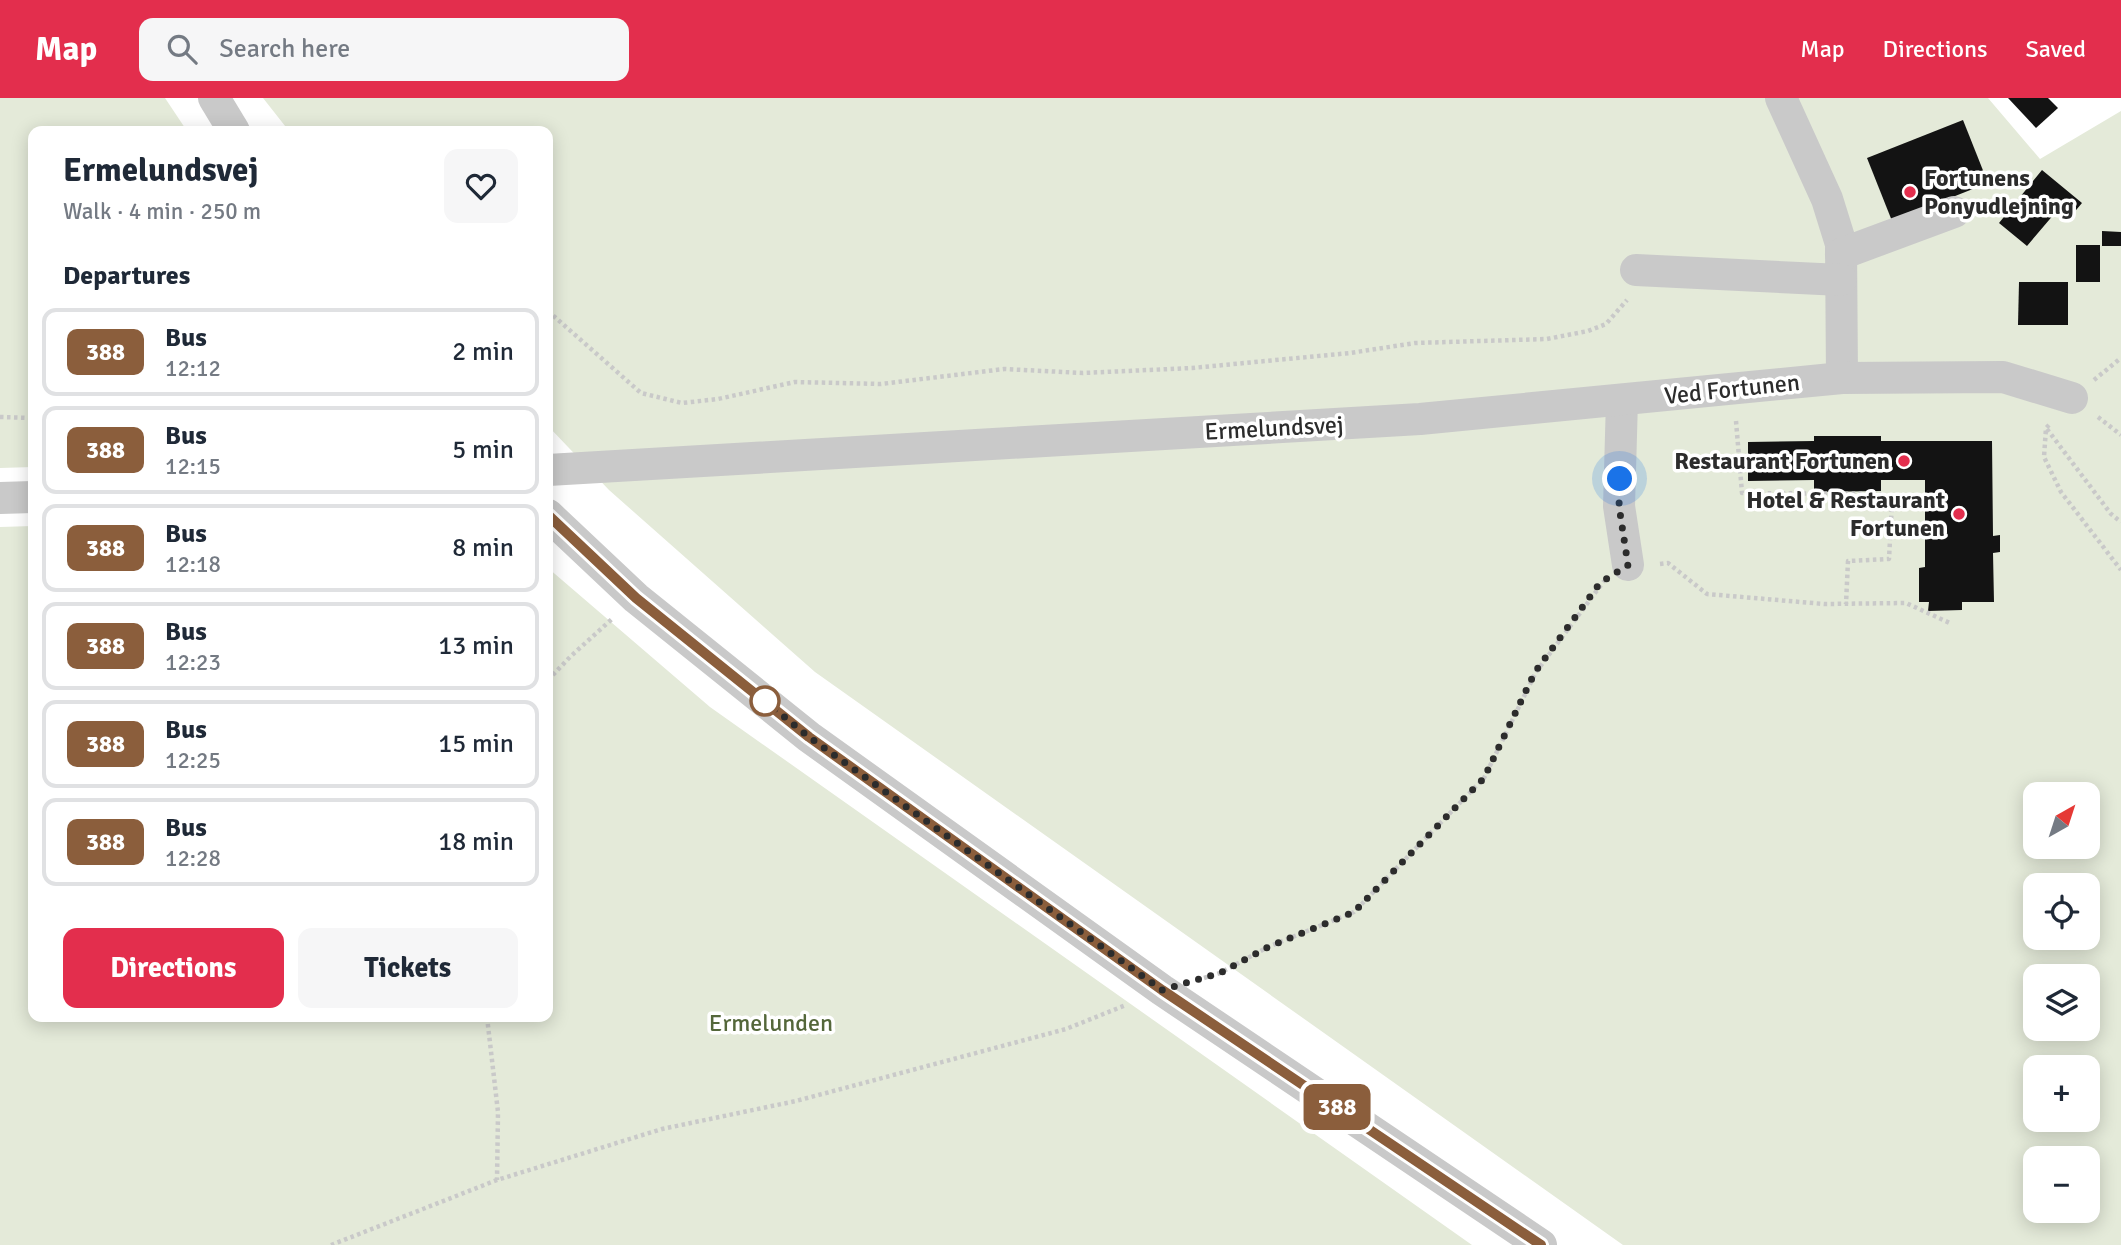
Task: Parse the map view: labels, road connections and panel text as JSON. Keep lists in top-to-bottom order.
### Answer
{
  "streets": {
    "street": ["Ved Fortunen", "Ermelundsvej"]
  },
  "crossings": [
    ["Ved Fortunen", "Ermelundsvej"]
  ],
  "parks": ["Ermelunden"],
  "places": ["Fortunens Ponyudlejning", "Restaurant Fortunen", "Hotel & Restaurant Fortunen"],
  "lines": ["bus line 388"],
  "north": "top right",
  "page": {
    "header": "Map",
    "search": "Search here",
    "nav": ["Map", "Directions", "Saved"],
    "on_map": "388",
    "heading": [
      ["Ermelundsvej", "Walk · 4 min · 250 m"],
      "Departures"
    ],
    "list": [
      {
        "mark": "388",
        "name": "Bus",
        "note": "12:12",
        "value": "2 min"
      },
      {
        "mark": "388",
        "name": "Bus",
        "note": "12:15",
        "value": "5 min"
      },
      {
        "mark": "388",
        "name": "Bus",
        "note": "12:18",
        "value": "8 min"
      },
      {
        "mark": "388",
        "name": "Bus",
        "note": "12:23",
        "value": "13 min"
      },
      {
        "mark": "388",
        "name": "Bus",
        "note": "12:25",
        "value": "15 min"
      },
      {
        "mark": "388",
        "name": "Bus",
        "note": "12:28",
        "value": "18 min"
      }
    ],
    "map_buttons": ["+", "−"],
    "buttons": ["Directions", "Tickets"]
  }
}
